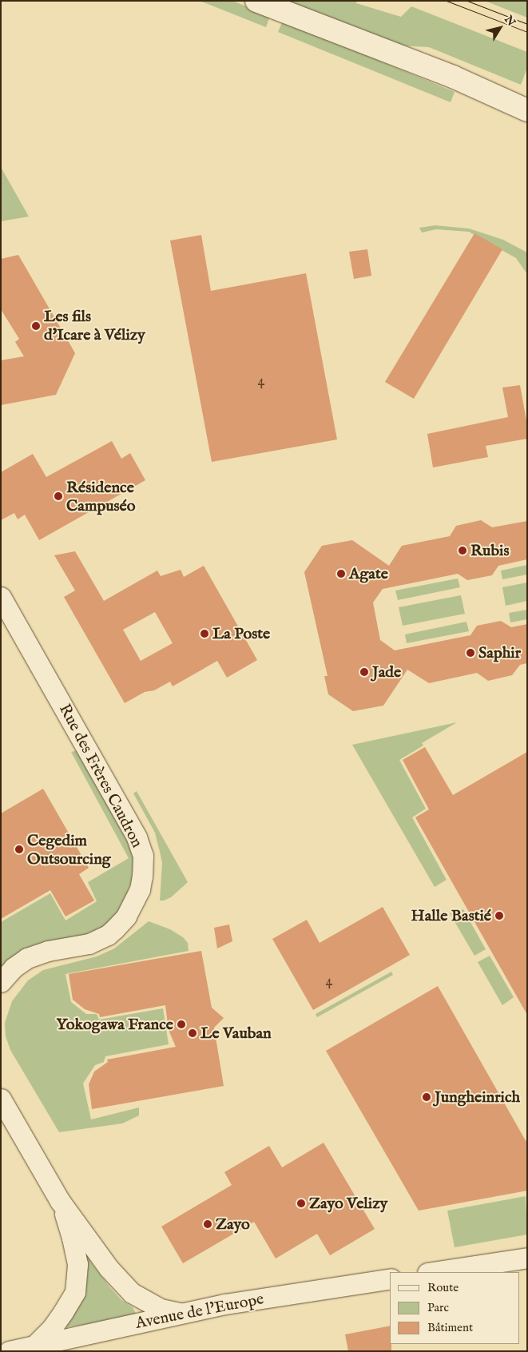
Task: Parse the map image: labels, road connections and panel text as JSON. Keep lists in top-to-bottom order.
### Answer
{
  "streets": {
    "street": ["Rue des Frères Caudron", "Avenue de l'Europe"]
  },
  "places": [
    "Les fils d'Icare à Vélizy",
    "Résidence Campuséo",
    "Rubis",
    "Agate",
    "La Poste",
    "Saphir",
    "Jade",
    "Cegedim Outsourcing",
    "Halle Bastié",
    "Yokogawa France",
    "Le Vauban",
    "Jungheinrich",
    "Zayo Velizy",
    "Zayo"
  ],
  "house_numbers": ["4", "4"],
  "legend": ["Route", "Parc", "Bâtiment"],
  "north": "top right"
}
